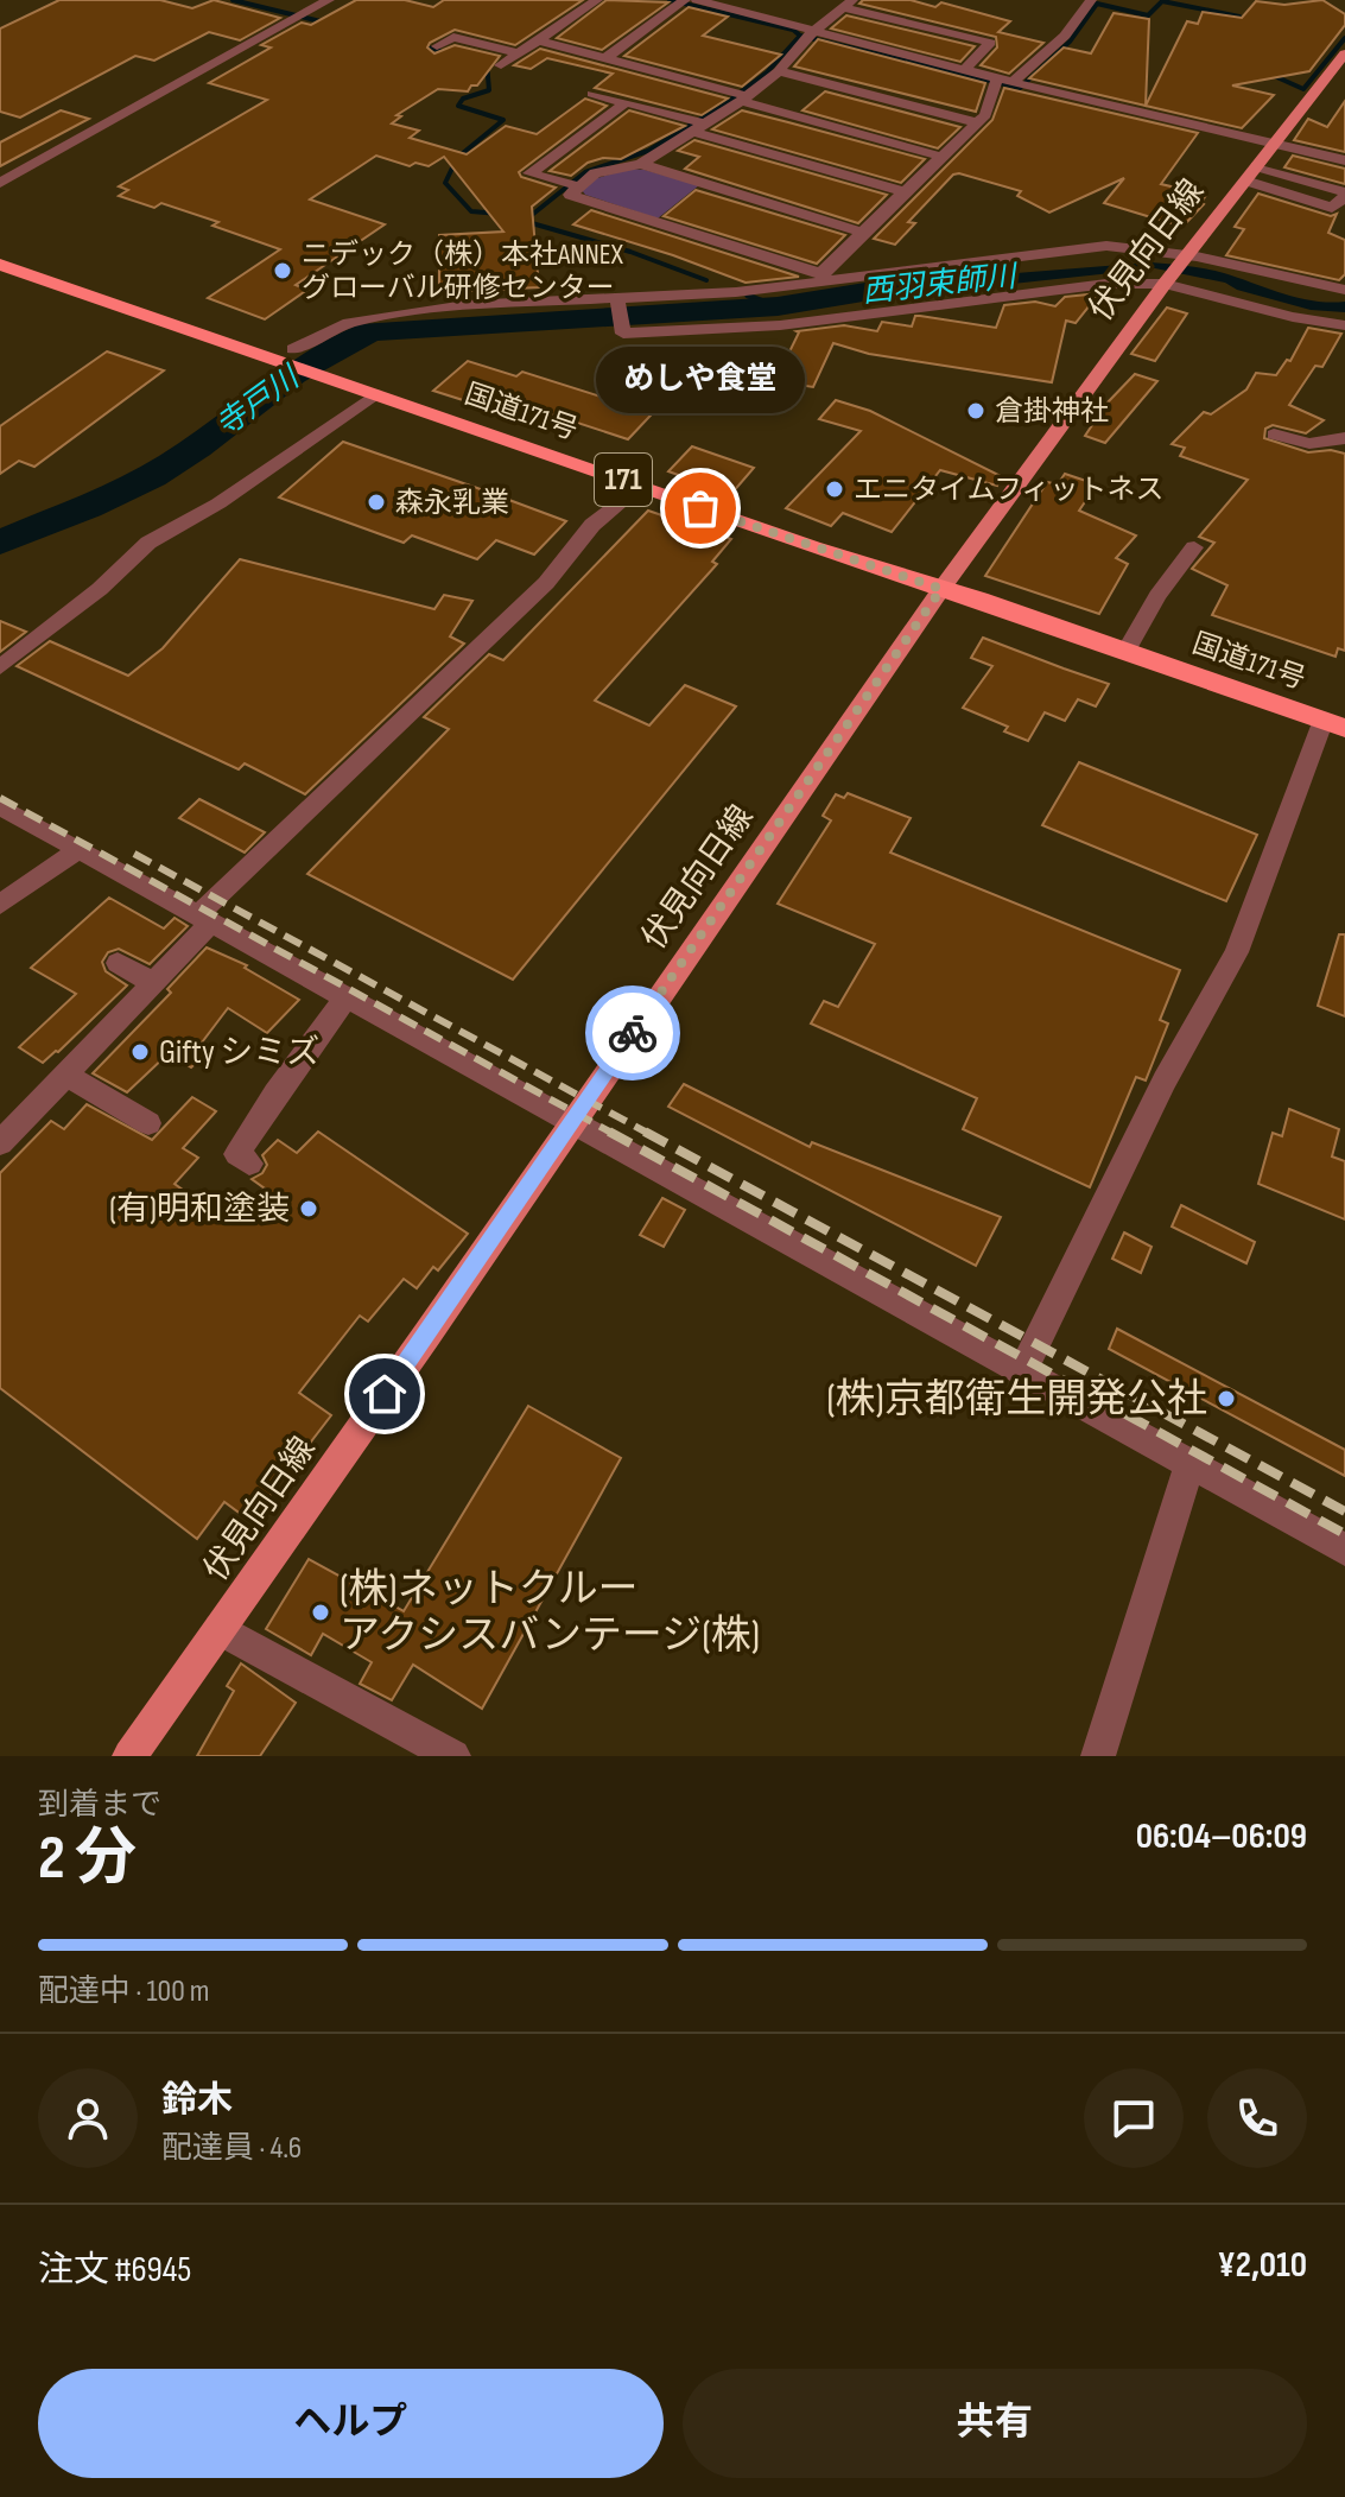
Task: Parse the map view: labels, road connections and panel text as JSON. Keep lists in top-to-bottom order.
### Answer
{
  "streets": {
    "highway": ["国道171号", "171"],
    "main road": ["伏見向日線"]
  },
  "crossings": [
    ["伏見向日線", "国道171号"]
  ],
  "water": ["西羽束師川", "寺戸川"],
  "places": [
    "ニデック（株）本社ANNEX グローバル研修センター",
    "倉掛神社",
    "エニタイムフィットネス",
    "森永乳業",
    "めしや食堂",
    "Gifty シミズ",
    "(有)明和塗装",
    "(株)京都衛生開発公社",
    "(株)ネットクルー アクシスバンテージ(株)"
  ],
  "page": {
    "bubble": "めしや食堂",
    "heading": ["2 分", "到着まで", "06:04–06:09"],
    "panel": [
      "鈴木",
      "配達員 · 4.6",
      "注文 #6945",
      "¥2,010"
    ],
    "bar": "配達中 · 100 m",
    "buttons": ["ヘルプ", "共有"]
  }
}
